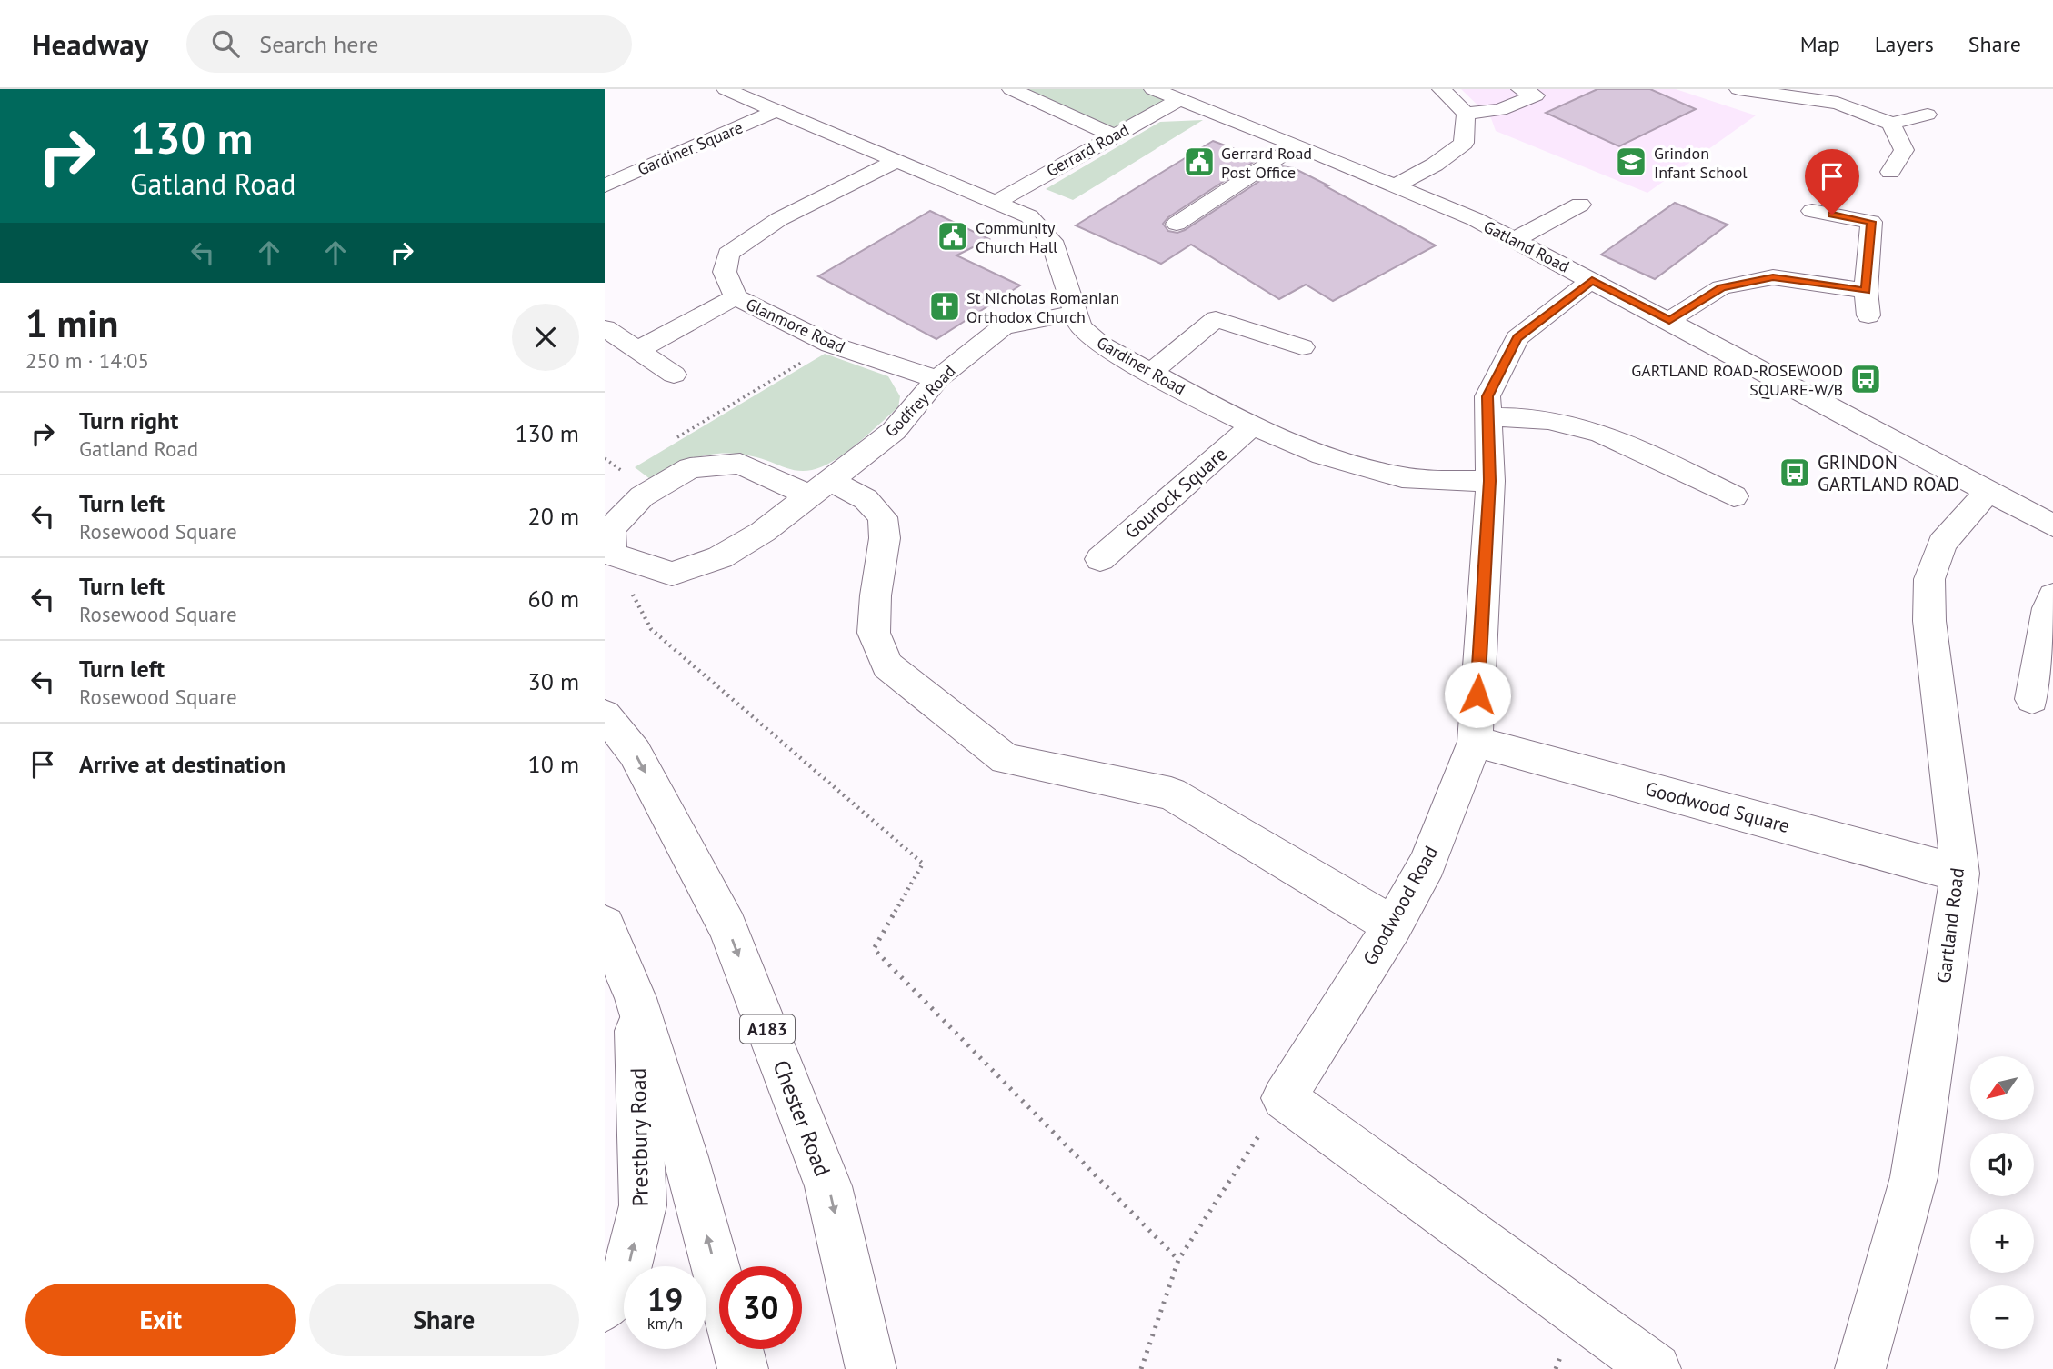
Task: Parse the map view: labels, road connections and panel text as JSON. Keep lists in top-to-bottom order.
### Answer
{
  "streets": {
    "street": [
      "Gardiner Square",
      "Gerrard Road",
      "Gatland Road",
      "Glanmore Road",
      "Gardiner Road",
      "Godfrey Road",
      "Gourock Square",
      "Goodwood Square",
      "Goodwood Road",
      "Gartland Road",
      "A183",
      "Chester Road",
      "Prestbury Road"
    ]
  },
  "crossings": [
    ["Gardiner Square", "Gardiner Road"],
    ["Gerrard Road", "Gatland Road"],
    ["Gerrard Road", "Gardiner Road"],
    ["Gatland Road", "Goodwood Road"],
    ["Gatland Road", "Gartland Road"],
    ["Glanmore Road", "Gardiner Road"],
    ["Glanmore Road", "Godfrey Road"],
    ["Gardiner Road", "Godfrey Road"],
    ["Gardiner Road", "Gourock Square"],
    ["Gardiner Road", "Goodwood Road"],
    ["Goodwood Square", "Goodwood Road"],
    ["Goodwood Square", "Gartland Road"]
  ],
  "places": {
    "public building": ["Gerrard Road Post Office", "Community Church Hall"],
    "school or university": ["Grindon Infant School"],
    "church": ["St Nicholas Romanian Orthodox Church"],
    "bus stop": ["GARTLAND ROAD-ROSEWOOD SQUARE-W/B", "GRINDON GARTLAND ROAD"]
  },
  "north": "bottom left",
  "page": {
    "header": "Headway",
    "search": "Search here",
    "nav": ["Map", "Layers", "Share"],
    "turn": ["130 m", "Gatland Road"],
    "heading": ["1 min", "250 m · 14:05"],
    "list": [
      {
        "name": "Turn right",
        "note": "Gatland Road",
        "value": "130 m"
      },
      {
        "name": "Turn left",
        "note": "Rosewood Square",
        "value": "20 m"
      },
      {
        "name": "Turn left",
        "note": "Rosewood Square",
        "value": "60 m"
      },
      {
        "name": "Turn left",
        "note": "Rosewood Square",
        "value": "30 m"
      },
      {
        "name": "Arrive at destination",
        "value": "10 m"
      }
    ],
    "map_buttons": ["+", "−"],
    "speed": "19 km/h",
    "limit": "30",
    "buttons": ["Exit", "Share"]
  }
}
